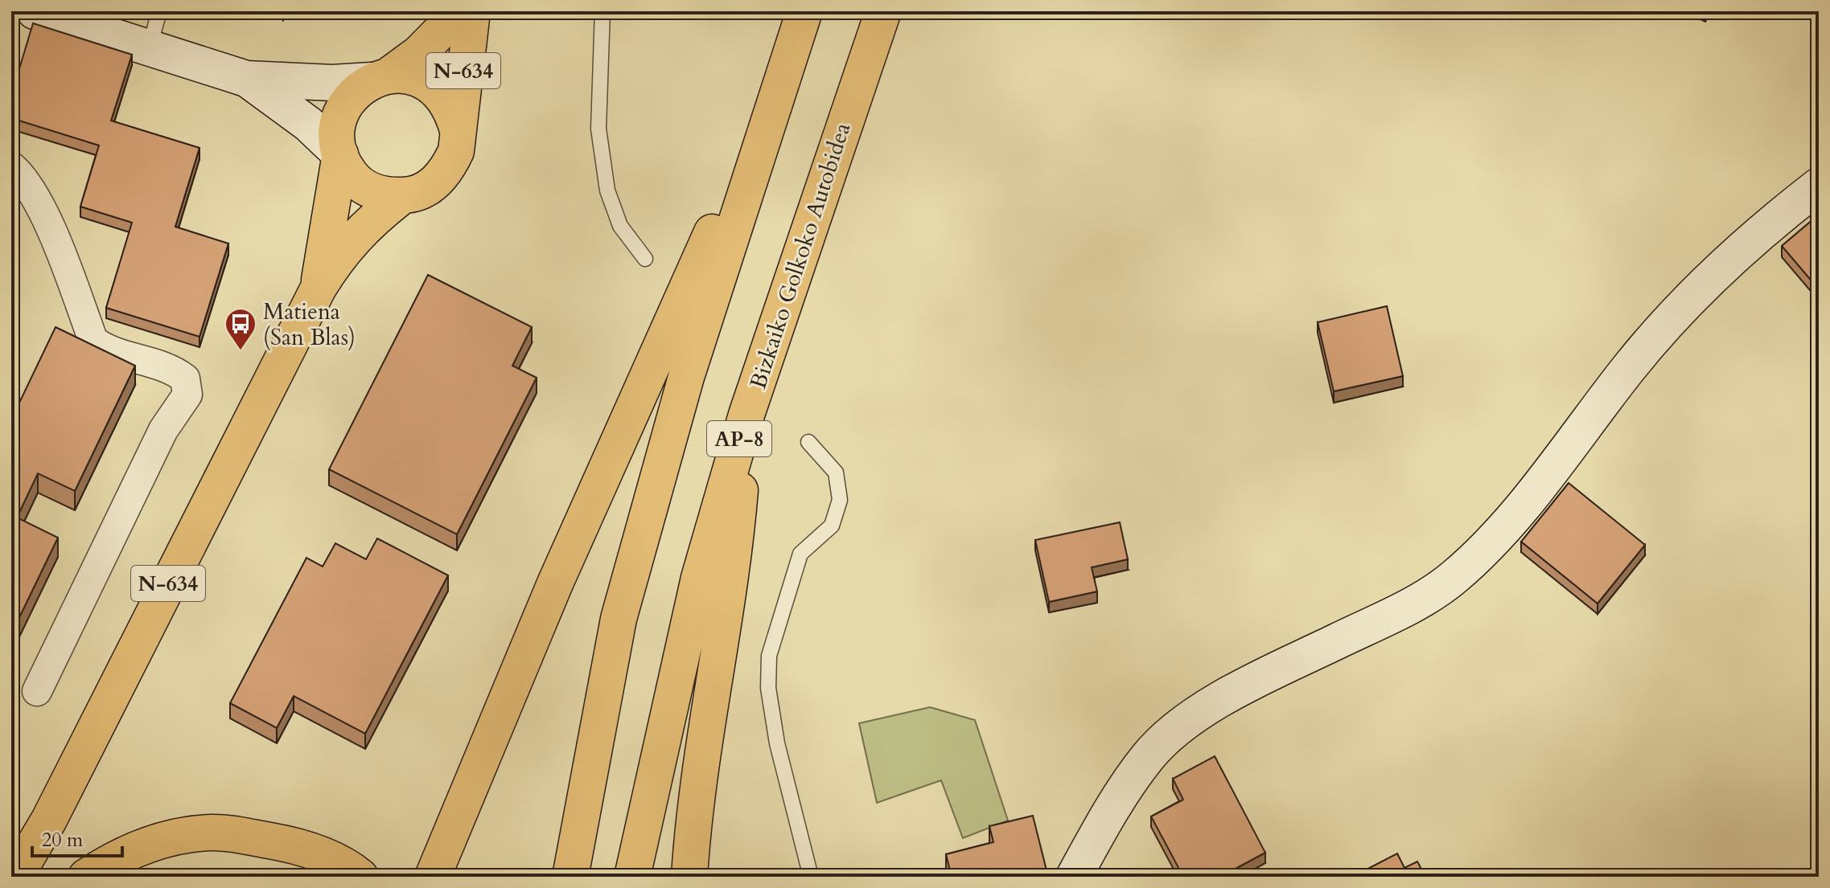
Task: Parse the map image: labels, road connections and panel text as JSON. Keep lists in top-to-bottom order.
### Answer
{
  "streets": {
    "highway": ["N-634", "Bizkaiko Golkoko Autobidea", "AP-8"]
  },
  "places": {
    "bus stop": ["Matiena (San Blas)"]
  },
  "scale_bar": "20 m"
}
